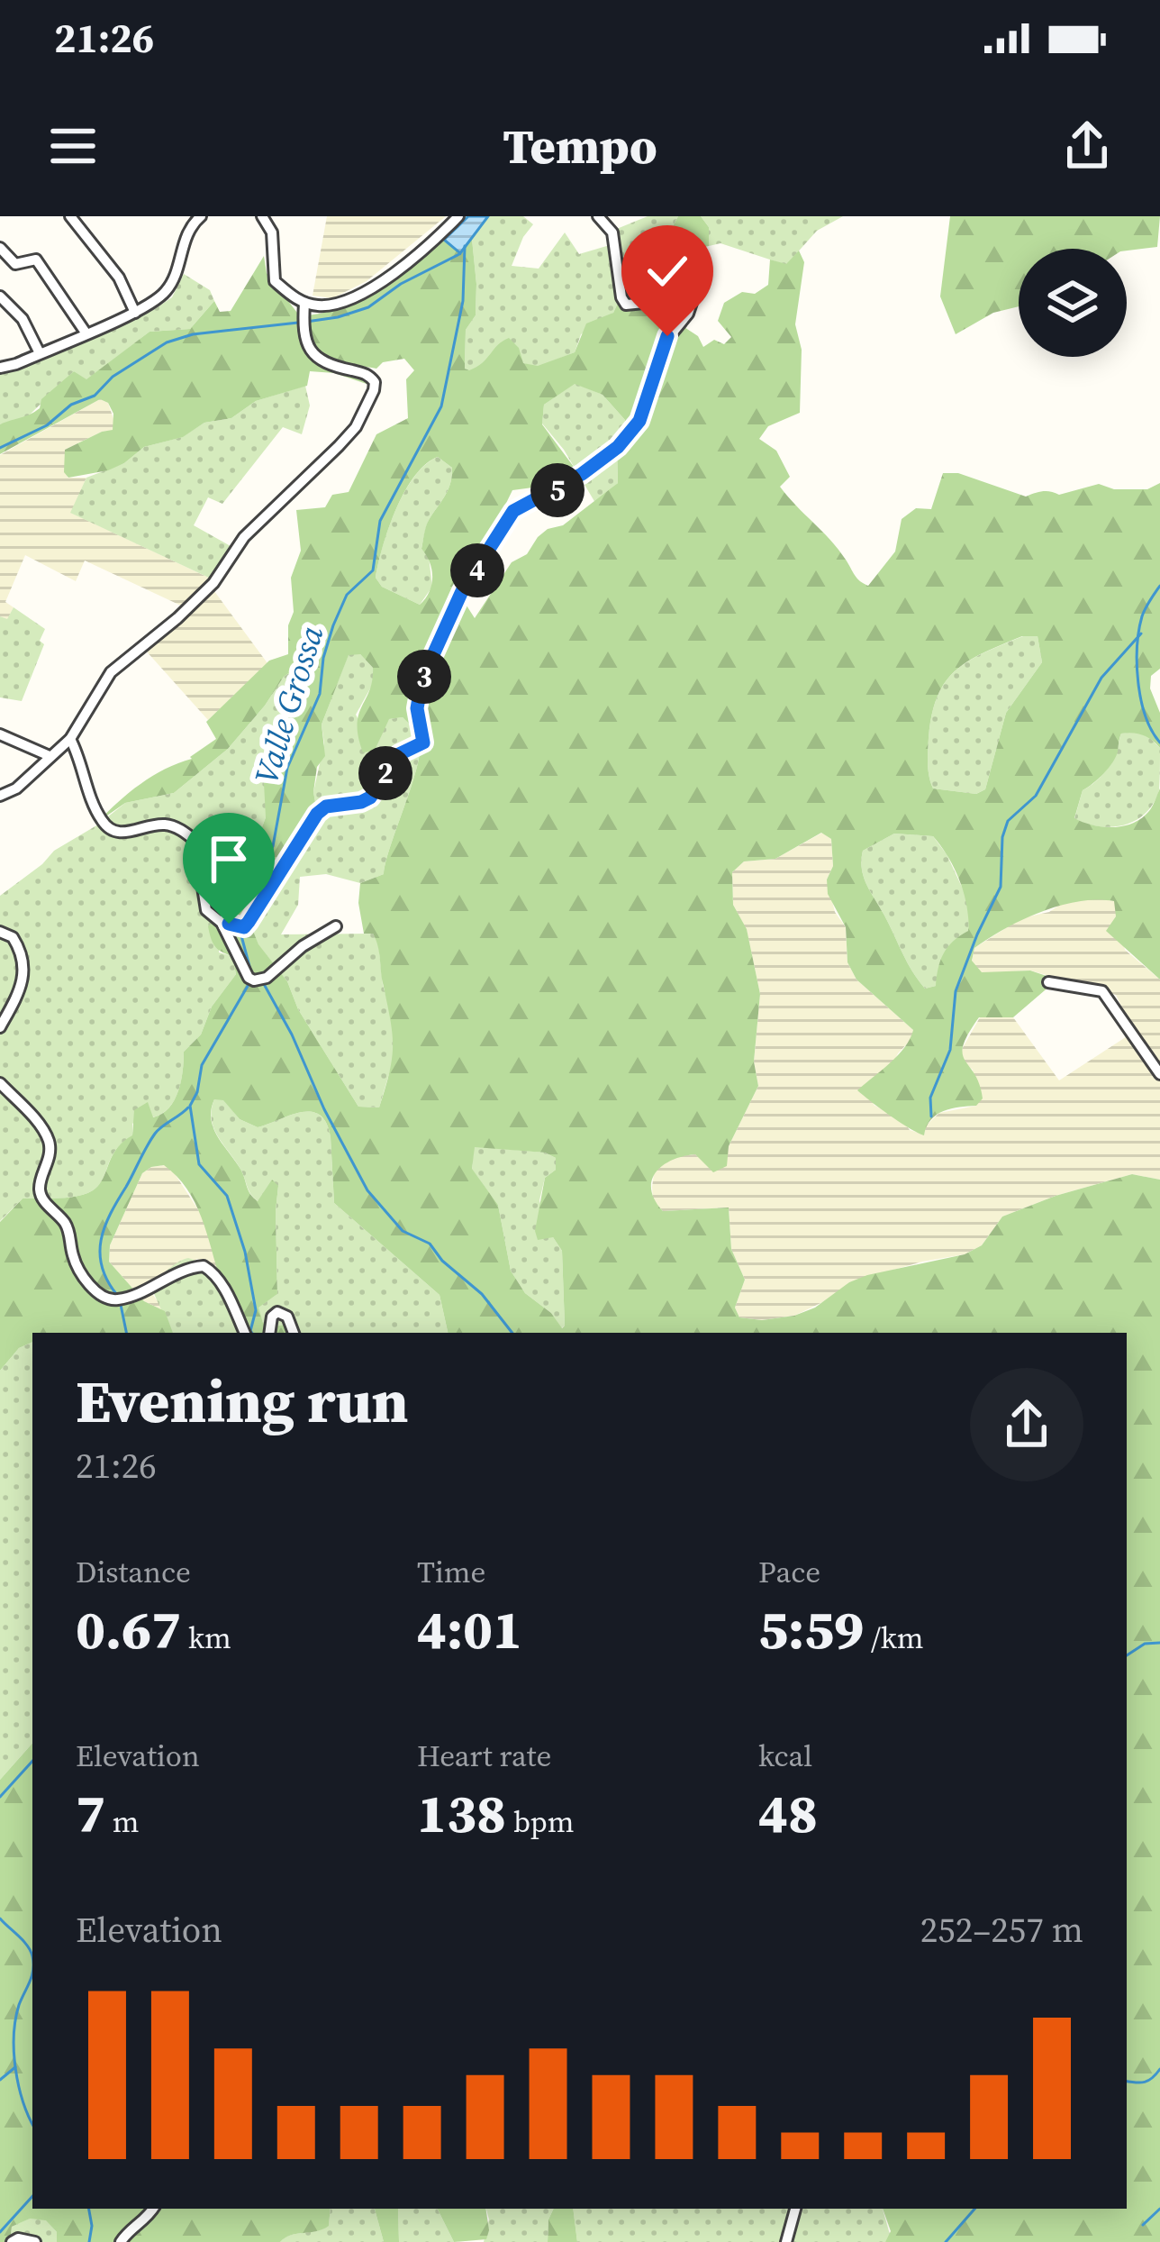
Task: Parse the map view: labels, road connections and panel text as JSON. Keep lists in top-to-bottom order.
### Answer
{
  "water": ["Valle Grossa"],
  "page": {
    "status": "21:26",
    "header": "Tempo",
    "pins": [
      "5",
      "4",
      "3",
      "2"
    ],
    "heading": ["Evening run", "21:26"],
    "stats": [
      ["Distance", "0.67 km"],
      ["Time", "4:01"],
      ["Pace", "5:59 /km"],
      ["Elevation", "7 m"],
      ["Heart rate", "138 bpm"],
      ["kcal", "48"]
    ],
    "chart": ["Elevation", "252–257 m"]
  }
}
